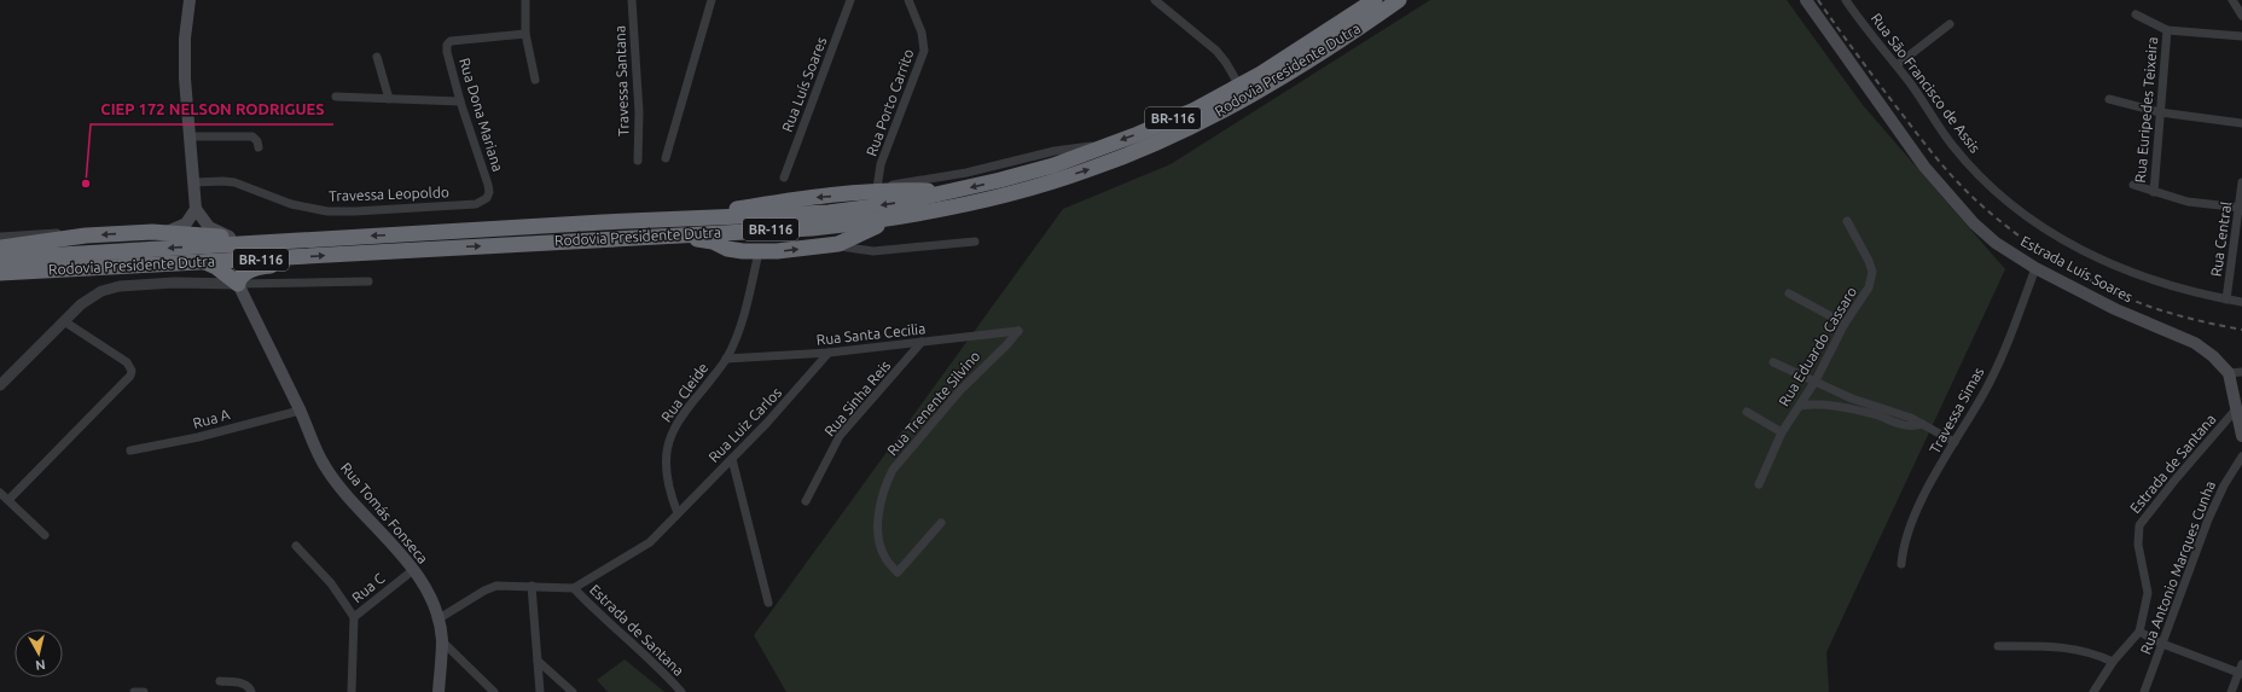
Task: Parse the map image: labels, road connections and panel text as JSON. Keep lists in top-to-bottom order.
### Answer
{
  "streets": {
    "highway": ["Rodovia Presidente Dutra", "BR-116"],
    "main road": ["Estrada Luís Soares", "Rua Tomás Fonseca"],
    "street": [
      "Travessa Santana",
      "Rua São Francisco de Assis",
      "Rua Luís Soares",
      "Rua Porto Carrito",
      "Rua Euripedes Teixeira",
      "Rua Dona Mariana",
      "Travessa Leopoldo",
      "Rua Central",
      "Rua Santa Cecilia",
      "Rua Eduardo Cassaro",
      "Rua Cleide",
      "Rua Sinha Reis",
      "Rua Trenente Silvino",
      "Travessa Simas",
      "Rua A",
      "Rua Luiz Carlos",
      "Estrada de Santana",
      "Rua Antonio Marques Cunha",
      "Rua C"
    ]
  },
  "crossings": [
    ["Rua São Francisco de Assis", "Rua Central"],
    ["Rua Dona Mariana", "Travessa Leopoldo"],
    ["Estrada Luís Soares", "Travessa Simas"],
    ["Rua Santa Cecilia", "Rua Cleide"],
    ["Rua Santa Cecilia", "Rua Sinha Reis"],
    ["Rua Santa Cecilia", "Rua Trenente Silvino"],
    ["Rua Santa Cecilia", "Rua Luiz Carlos"],
    ["Rua Cleide", "Rua Luiz Carlos"],
    ["Rua A", "Rua Tomás Fonseca"],
    ["Rua Tomás Fonseca", "Rua C"]
  ],
  "places": ["CIEP 172 NELSON RODRIGUES"],
  "north": "bottom"
}
